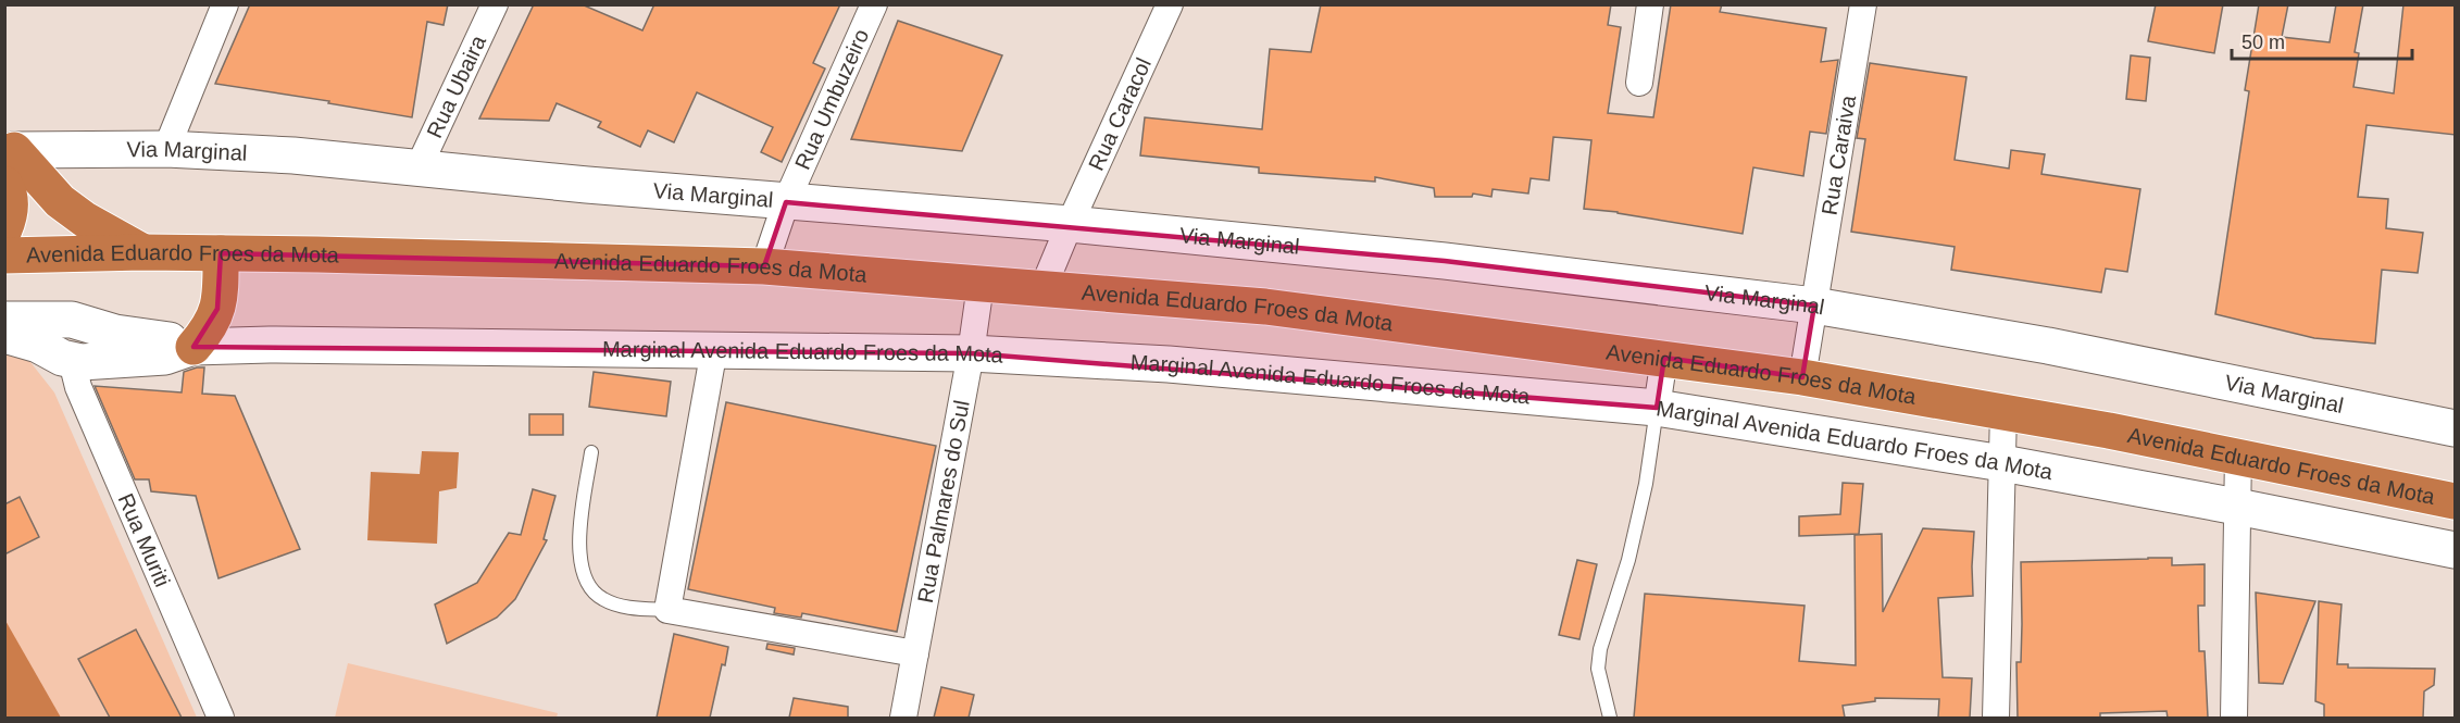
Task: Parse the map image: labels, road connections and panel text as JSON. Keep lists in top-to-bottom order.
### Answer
{
  "streets": {
    "highway": ["Avenida Eduardo Froes da Mota"],
    "street": [
      "Rua Ubaira",
      "Rua Umbuzeiro",
      "Rua Caracol",
      "Via Marginal",
      "Rua Caraiva",
      "Marginal Avenida Eduardo Froes da Mota",
      "Rua Palmares do Sul",
      "Rua Muriti"
    ]
  },
  "crossings": [
    ["Rua Ubaira", "Via Marginal"],
    ["Rua Umbuzeiro", "Via Marginal"],
    ["Rua Umbuzeiro", "Avenida Eduardo Froes da Mota"],
    ["Rua Caracol", "Via Marginal"],
    ["Rua Caracol", "Avenida Eduardo Froes da Mota"],
    ["Via Marginal", "Rua Caraiva"],
    ["Rua Caraiva", "Avenida Eduardo Froes da Mota"],
    ["Avenida Eduardo Froes da Mota", "Rua Palmares do Sul"],
    ["Marginal Avenida Eduardo Froes da Mota", "Rua Palmares do Sul"],
    ["Marginal Avenida Eduardo Froes da Mota", "Rua Muriti"]
  ],
  "scale_bar": "50 m"
}
